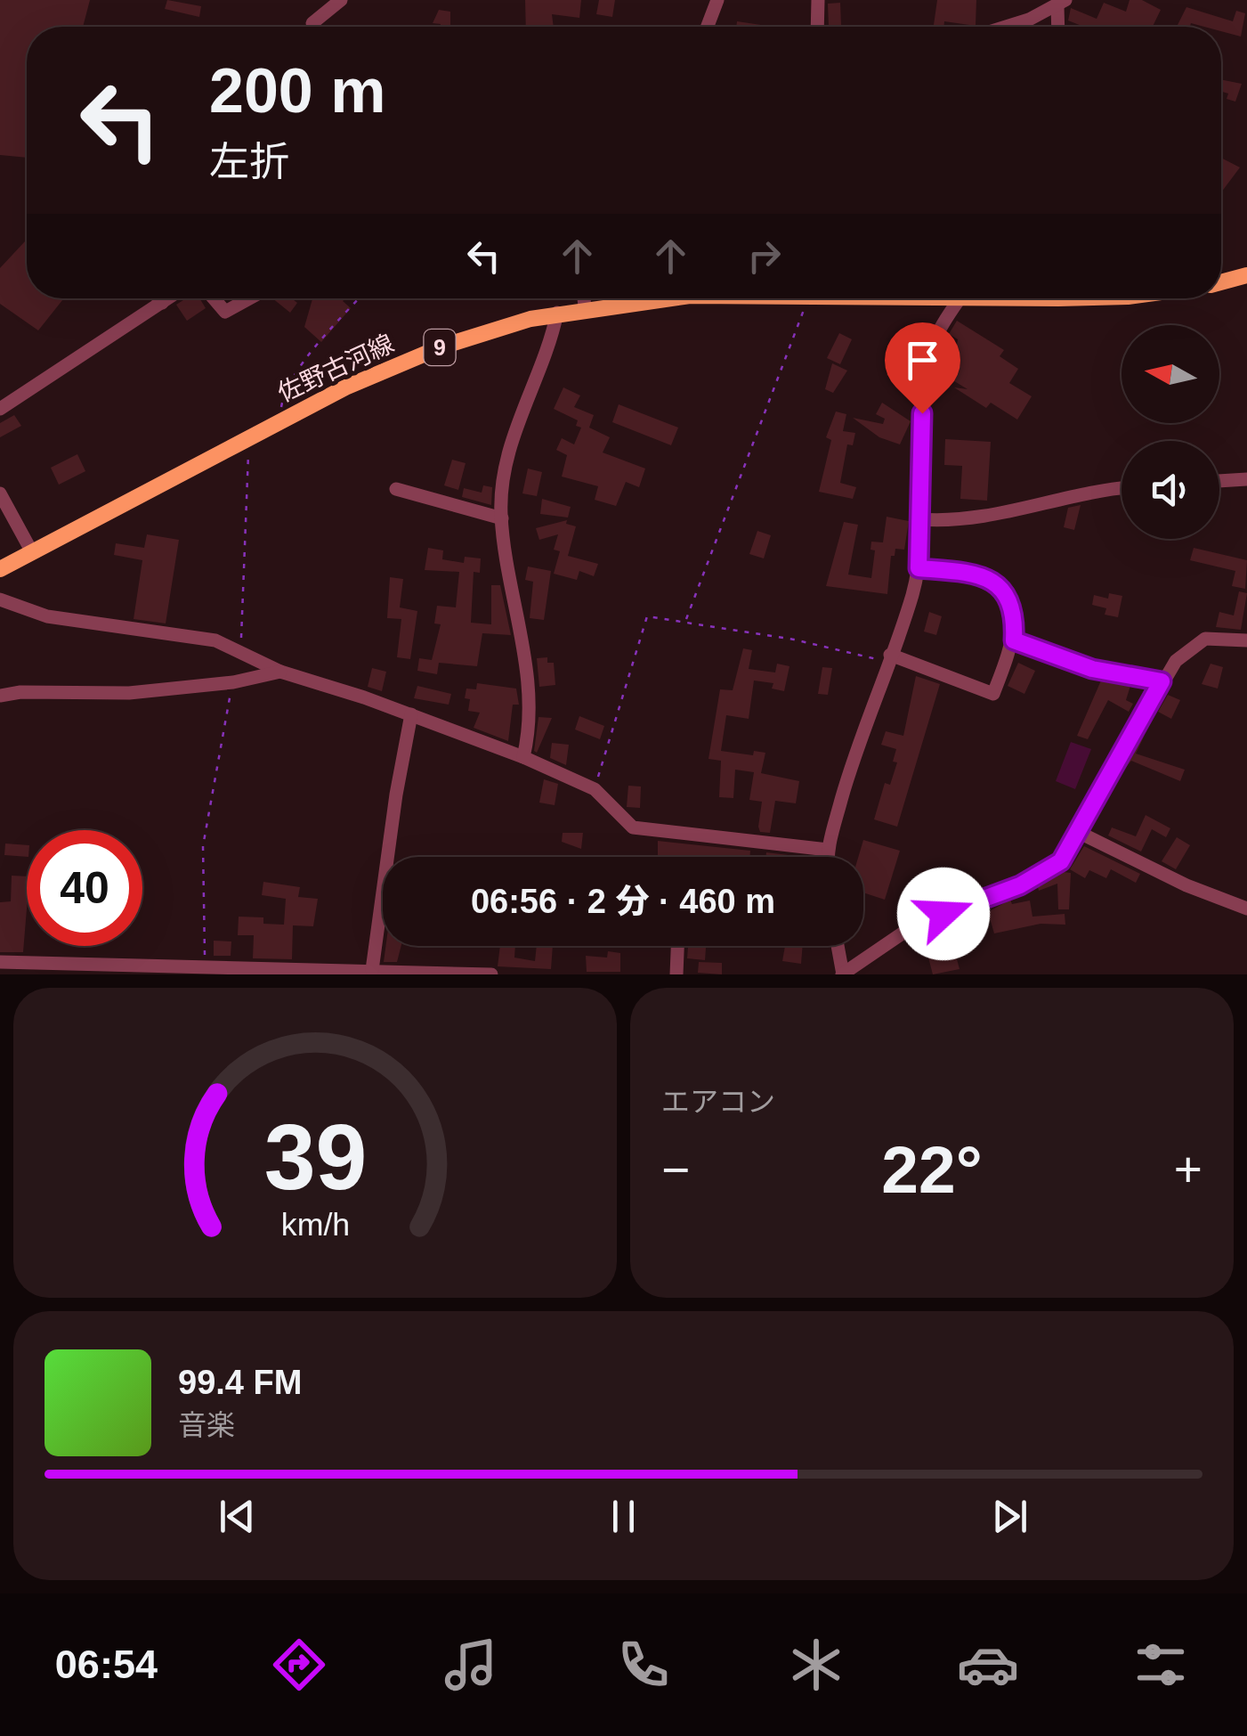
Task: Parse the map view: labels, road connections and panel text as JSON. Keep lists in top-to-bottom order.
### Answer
{
  "streets": {
    "main road": ["9", "佐野古河線"]
  },
  "north": "left",
  "page": {
    "turn": ["200 m", "左折"],
    "limit": "40",
    "trip": "06:56 · 2 分 · 460 m",
    "tile": "エアコン",
    "heat": ["−", "22°", "+"],
    "song": ["99.4 FM", "音楽"],
    "tabs": "06:54",
    "gauge": ["39", "km/h"]
  }
}
